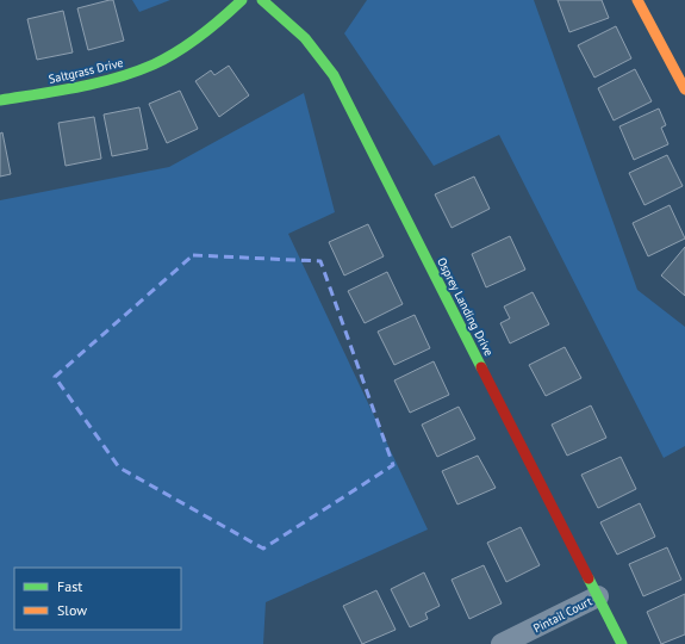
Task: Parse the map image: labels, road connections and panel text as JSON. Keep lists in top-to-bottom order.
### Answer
{
  "streets": {
    "street": ["Saltgrass Drive", "Osprey Landing Drive", "Pintail Court"]
  },
  "crossings": [
    ["Osprey Landing Drive", "Pintail Court"]
  ],
  "legend": ["Fast", "Slow"]
}
